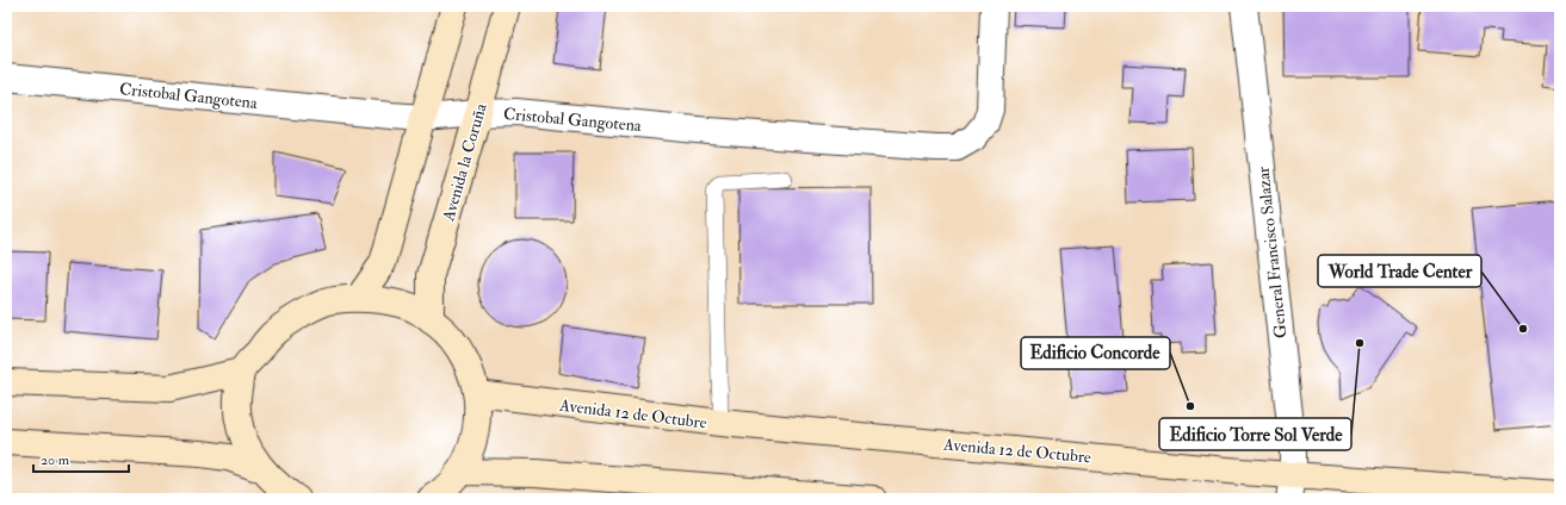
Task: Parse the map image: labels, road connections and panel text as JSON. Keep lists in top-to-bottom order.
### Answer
{
  "streets": {
    "main road": ["Avenida la Coruña", "Avenida 12 de Octubre"],
    "street": ["Cristobal Gangotena", "General Francisco Salazar"]
  },
  "crossings": [
    ["Cristobal Gangotena", "Avenida la Coruña"],
    ["General Francisco Salazar", "Avenida 12 de Octubre"]
  ],
  "places": ["World Trade Center", "Edificio Torre Sol Verde", "Edificio Concorde"],
  "scale_bar": "20 m"
}
